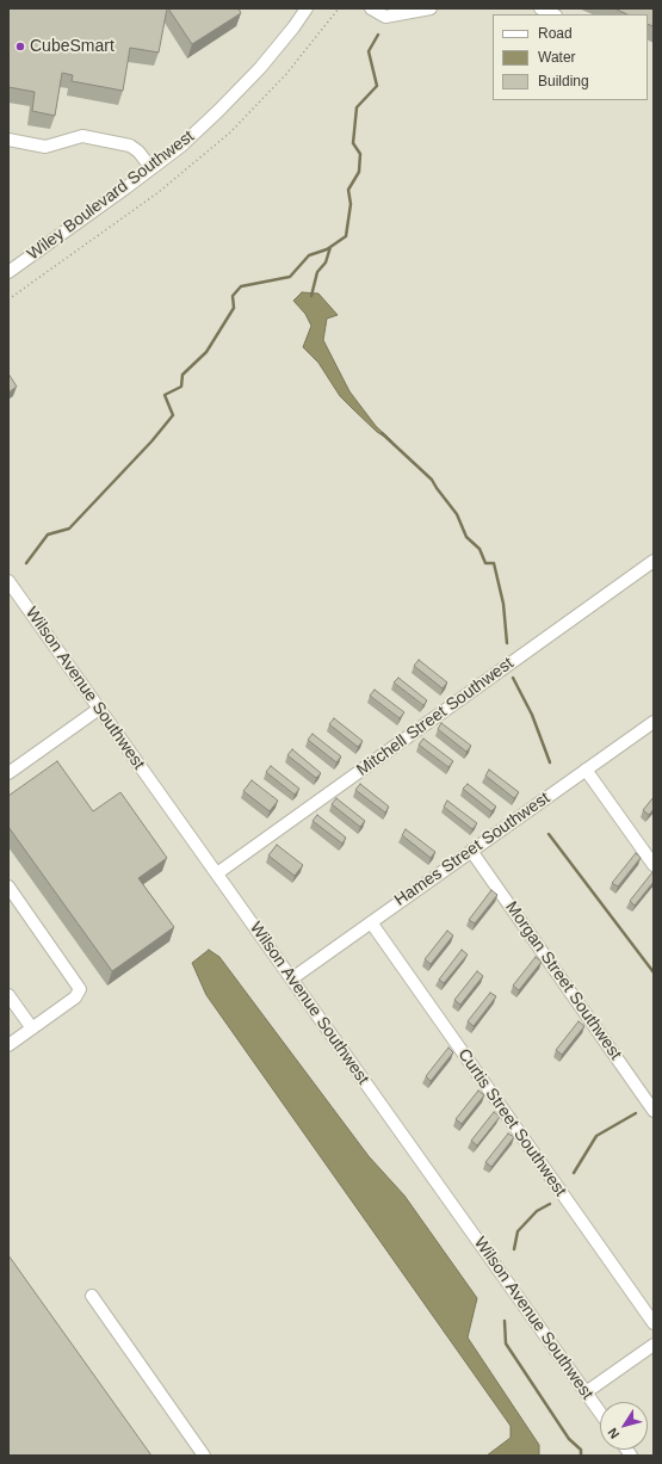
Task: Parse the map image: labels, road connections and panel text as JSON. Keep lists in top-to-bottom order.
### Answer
{
  "streets": {
    "street": [
      "Wiley Boulevard Southwest",
      "Wilson Avenue Southwest",
      "Mitchell Street Southwest",
      "Hames Street Southwest",
      "Morgan Street Southwest",
      "Curtis Street Southwest"
    ]
  },
  "crossings": [
    ["Wilson Avenue Southwest", "Mitchell Street Southwest"],
    ["Wilson Avenue Southwest", "Hames Street Southwest"],
    ["Hames Street Southwest", "Morgan Street Southwest"],
    ["Hames Street Southwest", "Curtis Street Southwest"]
  ],
  "places": ["CubeSmart"],
  "legend": ["Road", "Water", "Building"],
  "north": "bottom left"
}
